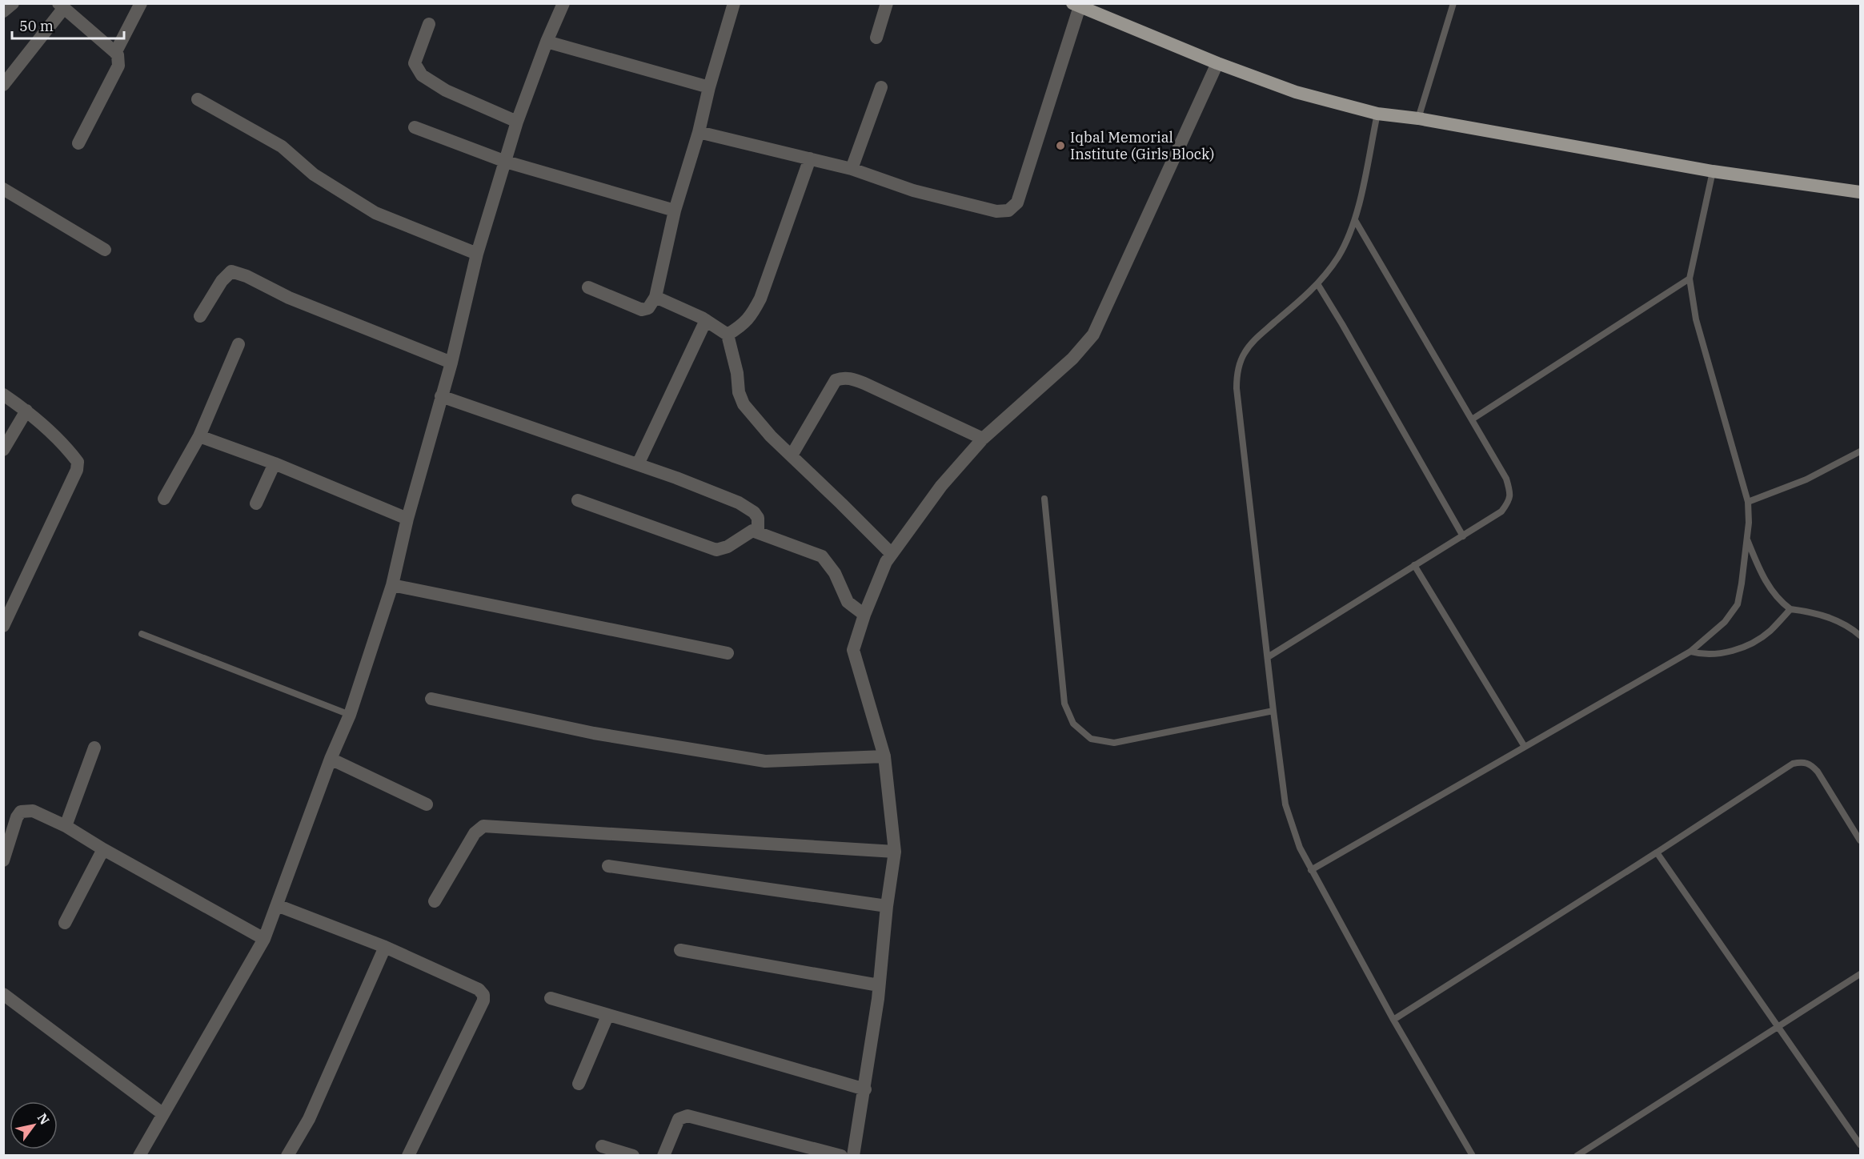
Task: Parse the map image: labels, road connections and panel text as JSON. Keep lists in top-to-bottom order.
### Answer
{
  "places": ["Iqbal Memorial Institute (Girls Block)"],
  "scale_bar": "50 m",
  "north": "top right"
}
